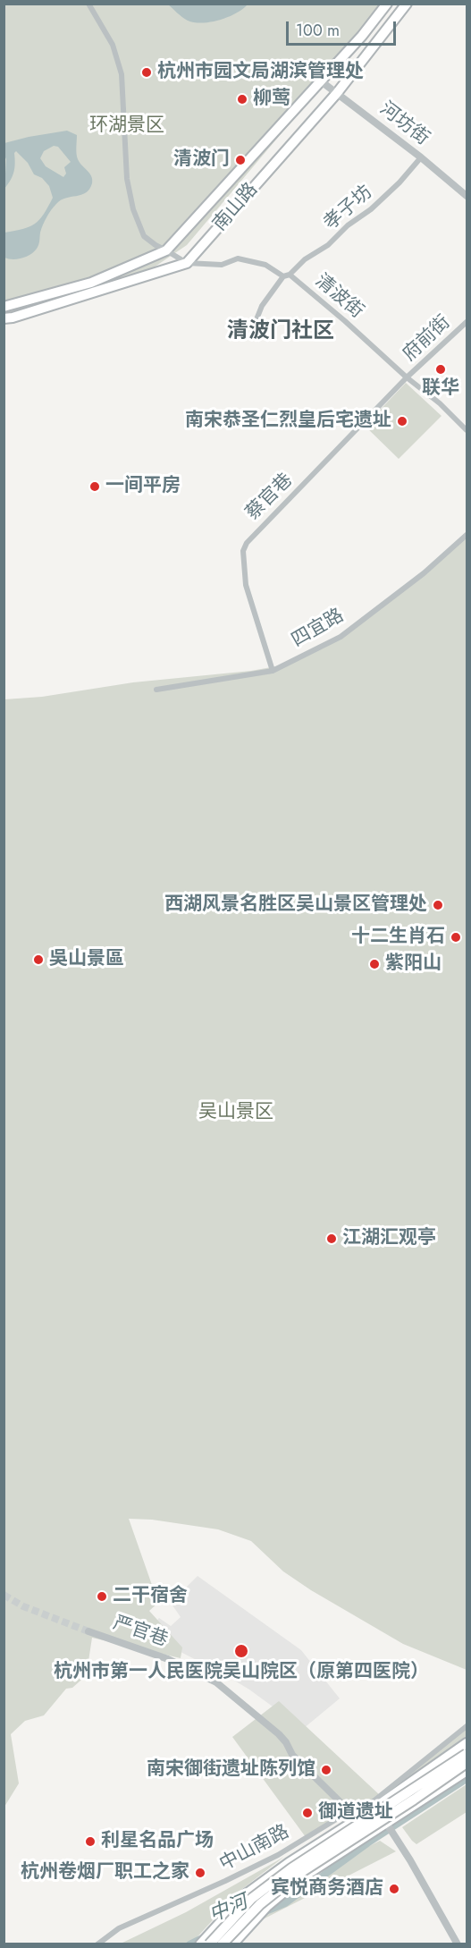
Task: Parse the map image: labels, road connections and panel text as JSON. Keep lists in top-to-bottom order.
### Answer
{
  "streets": {
    "main road": ["南山路"],
    "street": [
      "河坊街",
      "孝子坊",
      "清波街",
      "府前街",
      "蔡官巷",
      "四宜路",
      "严官巷",
      "中山南路"
    ]
  },
  "crossings": [
    ["河坊街", "南山路"],
    ["河坊街", "孝子坊"],
    ["南山路", "清波街"],
    ["孝子坊", "清波街"],
    ["清波街", "府前街"],
    ["清波街", "蔡官巷"],
    ["府前街", "蔡官巷"],
    ["蔡官巷", "四宜路"],
    ["严官巷", "中山南路"]
  ],
  "districts": ["清波门社区"],
  "water": ["中河"],
  "parks": ["环湖景区", "吴山景区"],
  "places": [
    "杭州市园文局湖滨管理处",
    "柳莺",
    "清波门",
    "联华",
    "南宋恭圣仁烈皇后宅遗址",
    "一间平房",
    "西湖风景名胜区吴山景区管理处",
    "十二生肖石",
    "吳山景區",
    "紫阳山",
    "江湖汇观亭",
    "二干宿舍",
    "杭州市第一人民医院吴山院区（原第四医院）",
    "南宋御街遗址陈列馆",
    "御道遗址",
    "利星名品广场",
    "杭州卷烟厂职工之家",
    "宾悦商务酒店"
  ],
  "scale_bar": "100 m"
}
